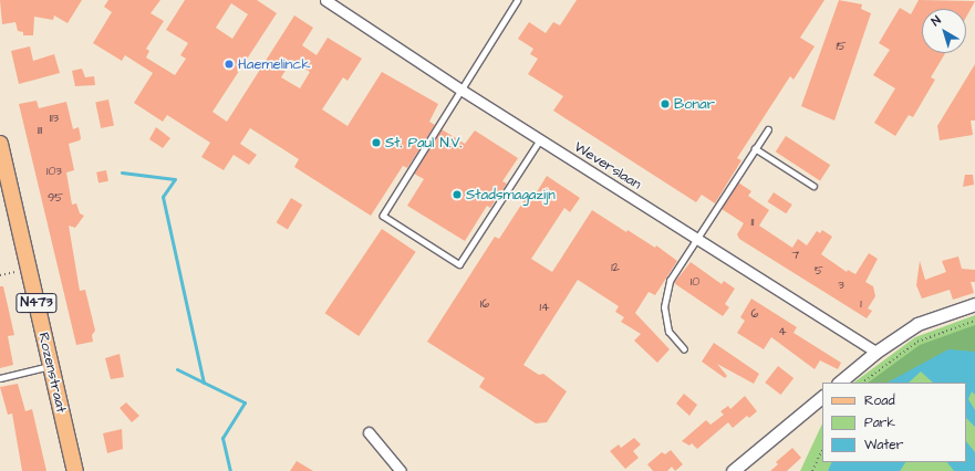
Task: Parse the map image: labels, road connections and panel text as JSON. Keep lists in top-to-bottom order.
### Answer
{
  "streets": {
    "main road": ["N473", "Rozenstraat"],
    "street": ["Weverslaan"]
  },
  "places": [
    "Haemelinck",
    "Bonar",
    "St. Paul N.V.",
    "Stadsmagazijn"
  ],
  "house_numbers": [
    "15",
    "113",
    "111",
    "103",
    "95",
    "11",
    "7",
    "12",
    "5",
    "10",
    "3",
    "16",
    "1",
    "14",
    "6",
    "4"
  ],
  "legend": ["Road", "Park", "Water"],
  "north": "top left"
}
